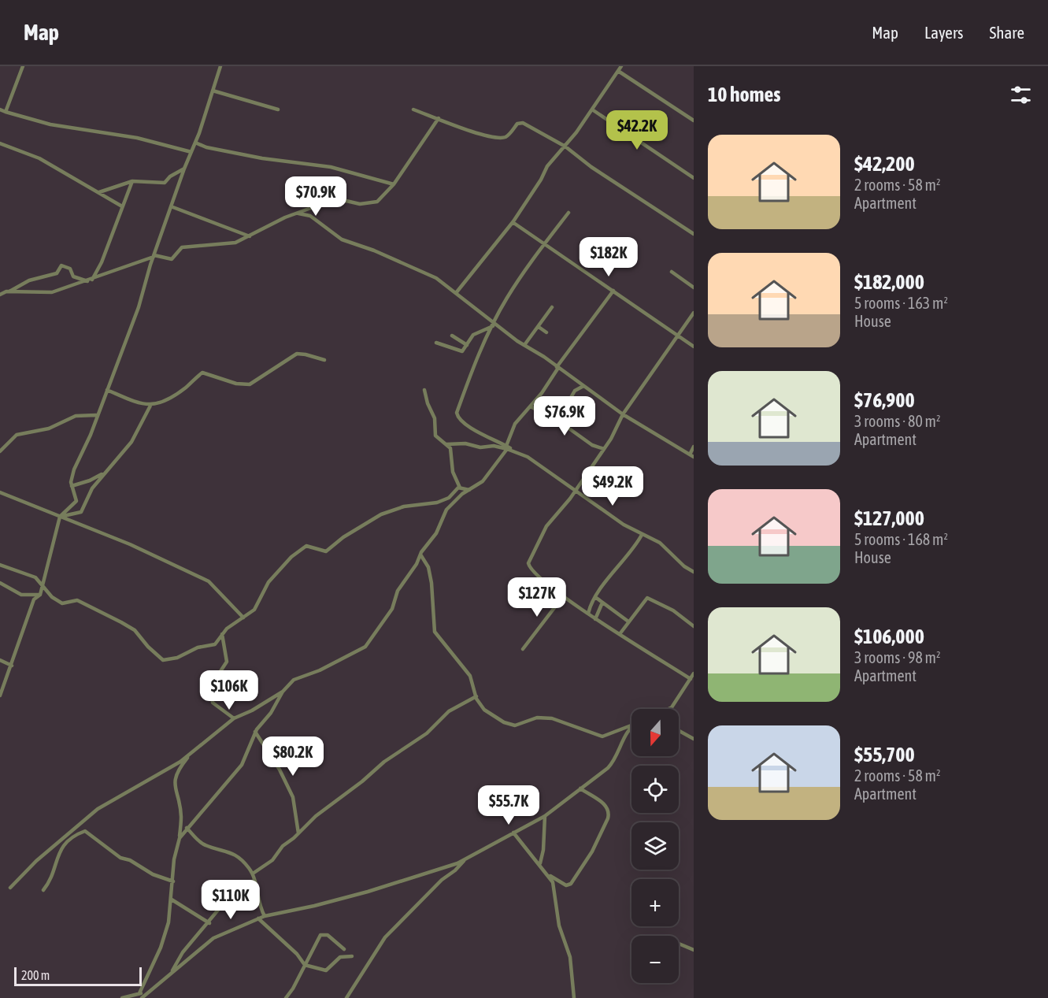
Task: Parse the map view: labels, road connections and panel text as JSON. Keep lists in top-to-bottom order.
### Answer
{
  "scale_bar": "200 m",
  "north": "bottom",
  "page": {
    "header": "Map",
    "nav": ["Map", "Layers", "Share"],
    "heading": "10 homes",
    "price": [
      "$42.2K",
      "$70.9K",
      "$182K",
      "$76.9K",
      "$49.2K",
      "$127K",
      "$106K",
      "$80.2K",
      "$55.7K",
      "$110K"
    ],
    "list": [
      {
        "name": "$42,200",
        "note": "2 rooms · 58 m² · Apartment"
      },
      {
        "name": "$182,000",
        "note": "5 rooms · 163 m² · House"
      },
      {
        "name": "$76,900",
        "note": "3 rooms · 80 m² · Apartment"
      },
      {
        "name": "$127,000",
        "note": "5 rooms · 168 m² · House"
      },
      {
        "name": "$106,000",
        "note": "3 rooms · 98 m² · Apartment"
      },
      {
        "name": "$55,700",
        "note": "2 rooms · 58 m² · Apartment"
      }
    ],
    "map_buttons": ["+", "−"],
    "scale": "200 m"
  }
}
